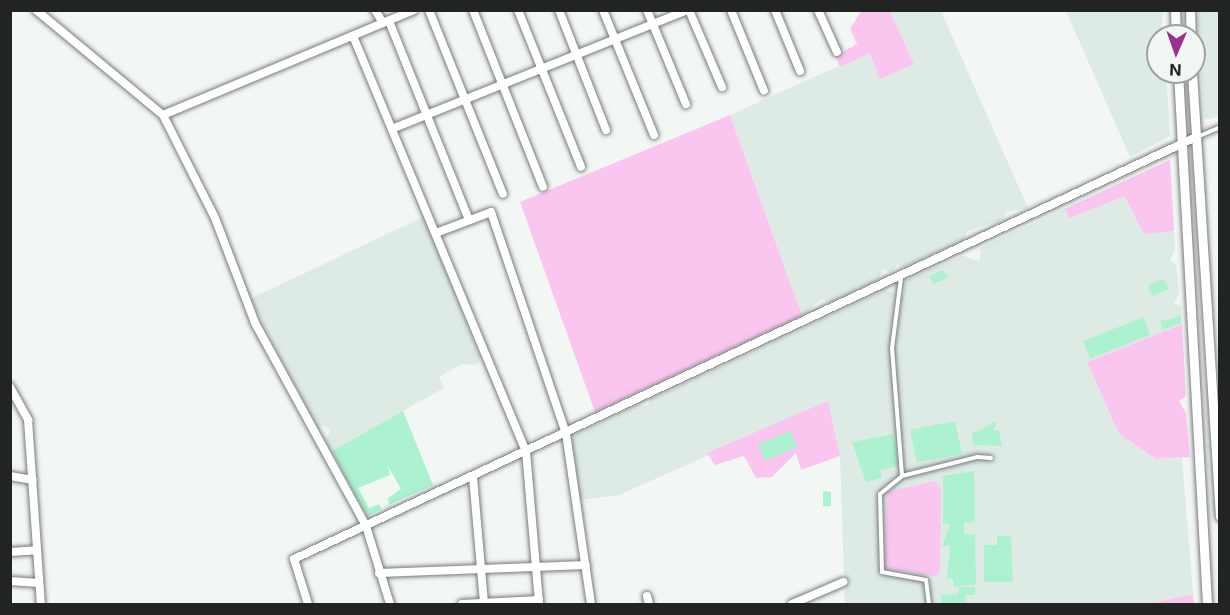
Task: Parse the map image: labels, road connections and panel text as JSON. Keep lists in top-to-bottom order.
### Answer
{
  "north": "bottom"
}
